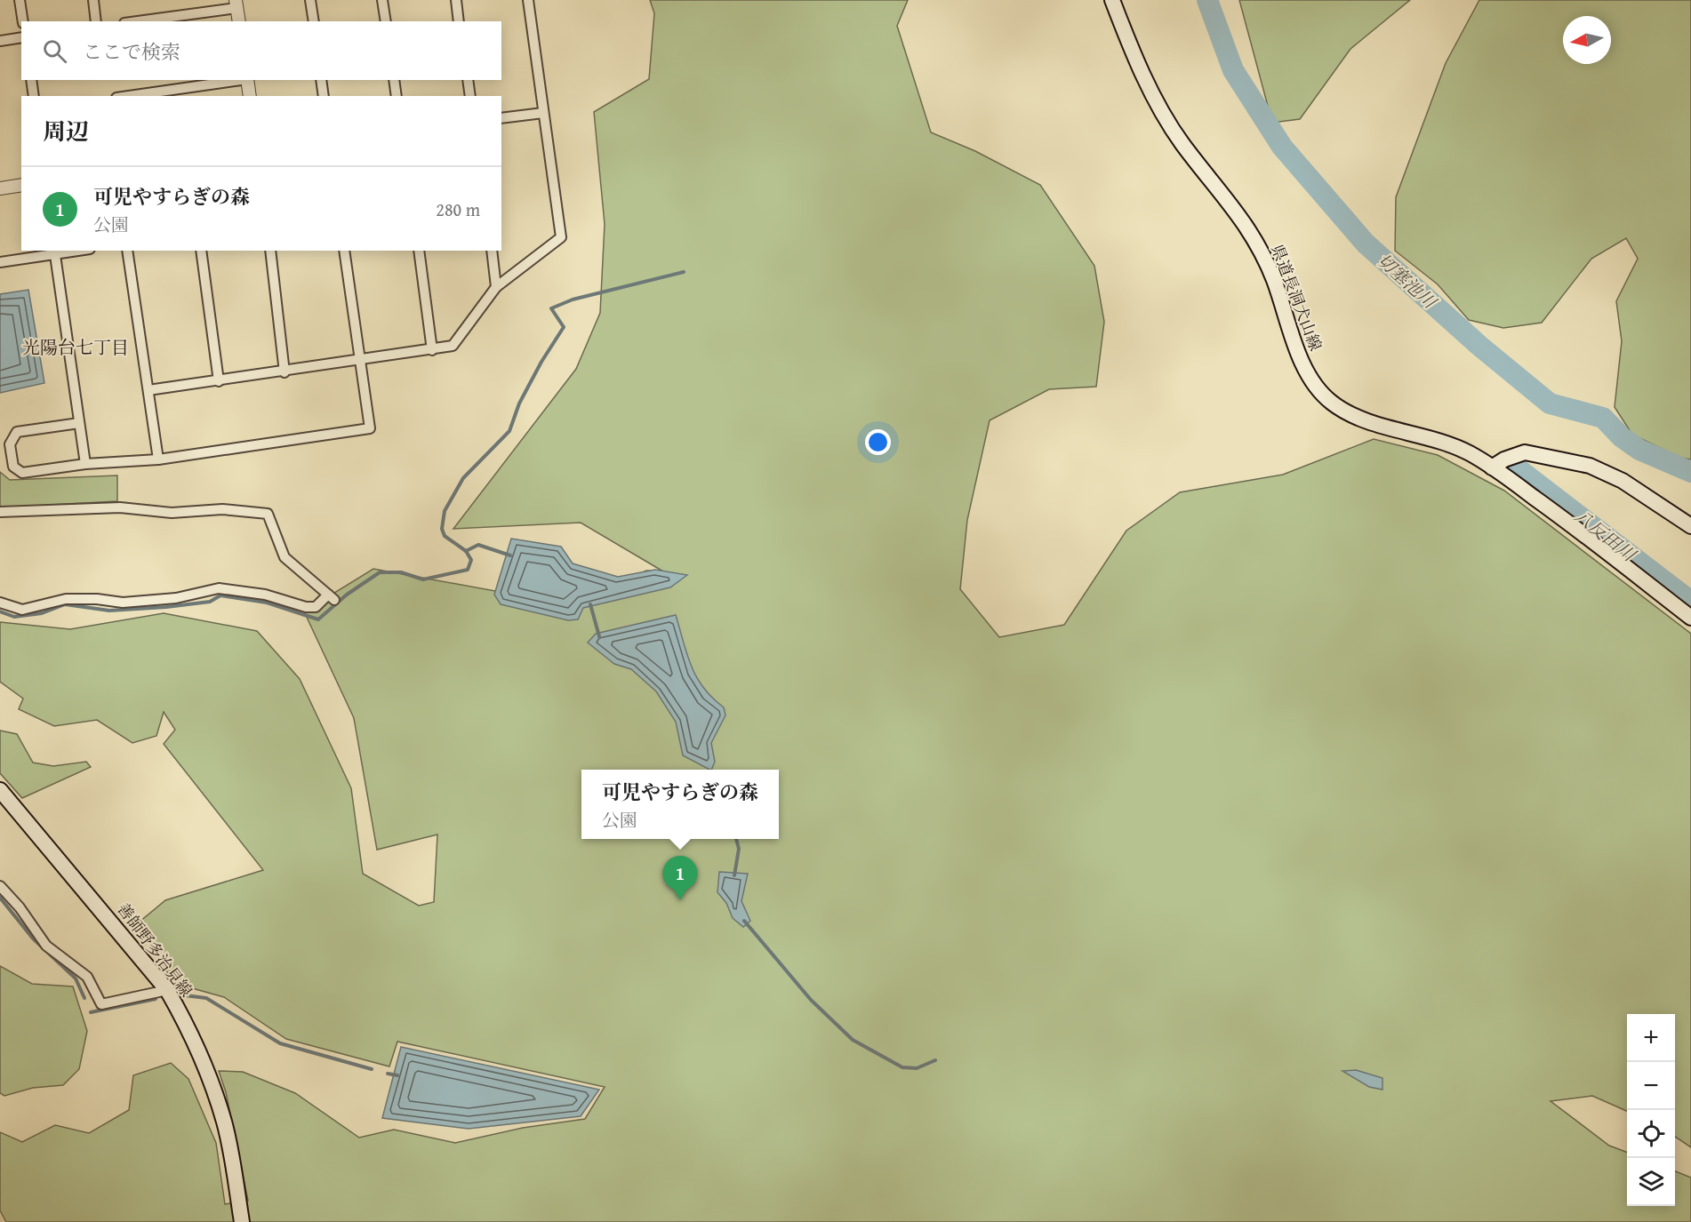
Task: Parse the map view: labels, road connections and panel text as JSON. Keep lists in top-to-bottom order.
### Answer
{
  "streets": {
    "main road": ["県道長洞犬山線", "善師野多治見線"]
  },
  "districts": ["光陽台七丁目"],
  "water": ["切塞池川", "八反田川"],
  "north": "left",
  "page": {
    "search": "ここで検索",
    "heading": "周辺",
    "list": [
      {
        "mark": "1",
        "name": "可児やすらぎの森",
        "note": "公園",
        "value": "280 m"
      }
    ],
    "popup": ["可児やすらぎの森", "公園"],
    "pins": "1",
    "map_buttons": ["+", "−"]
  }
}
